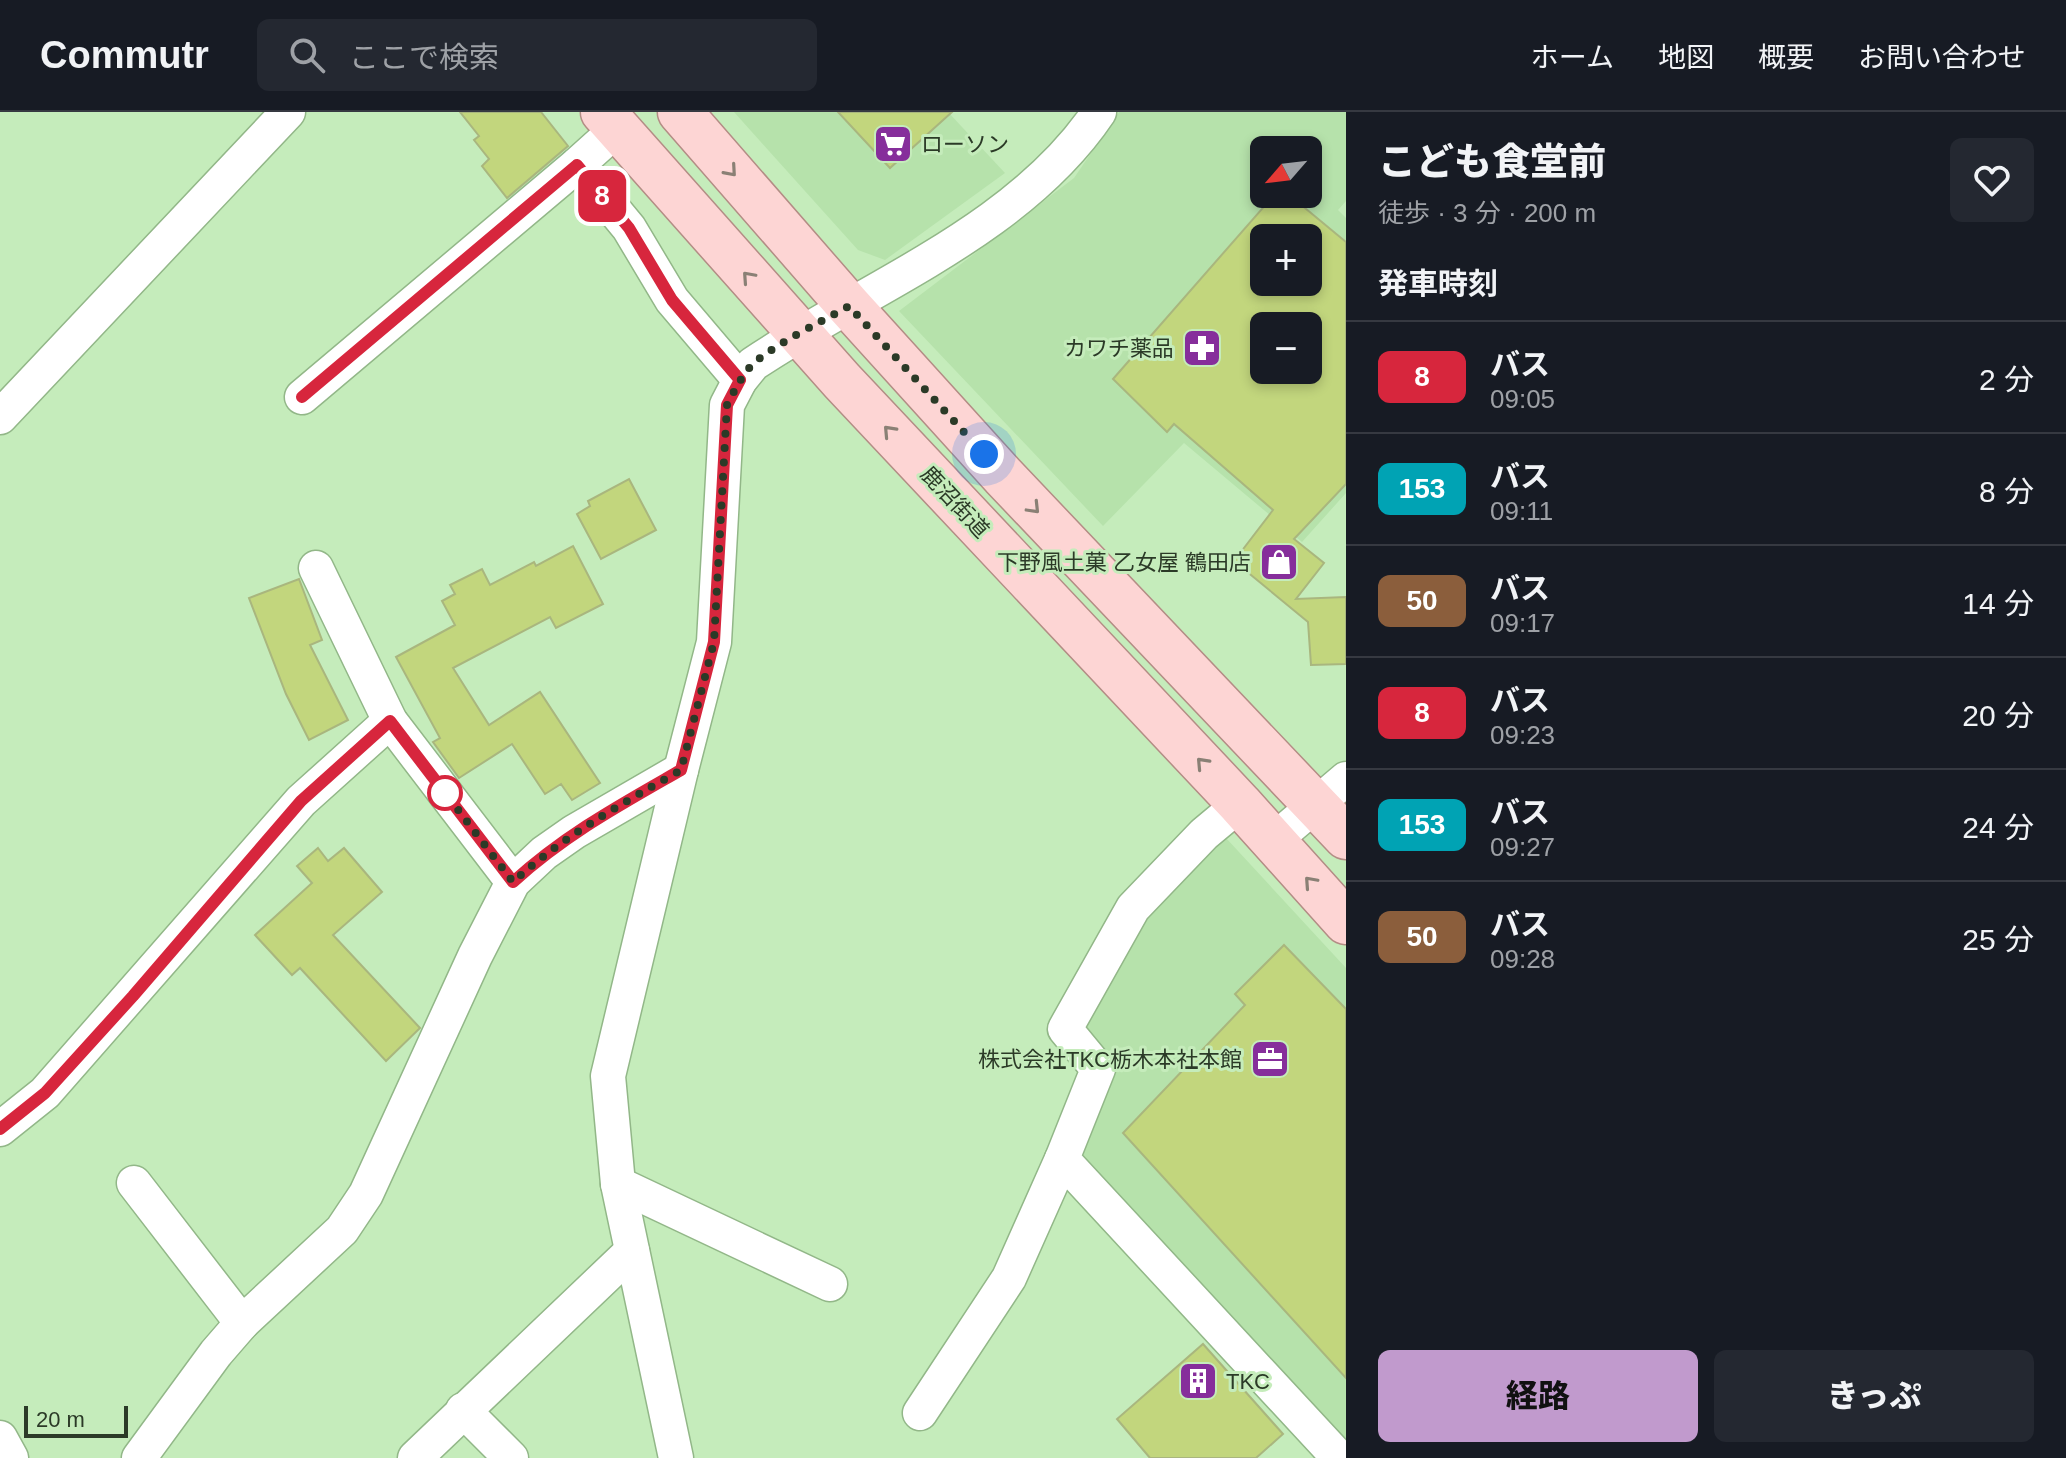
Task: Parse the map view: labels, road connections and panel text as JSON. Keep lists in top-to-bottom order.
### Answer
{
  "streets": {
    "main road": ["鹿沼街道"]
  },
  "places": {
    "supermarket": ["ローソン"],
    "pharmacy": ["カワチ薬品"],
    "shop": ["下野風土菓 乙女屋 鶴田店"],
    "office": ["株式会社TKC栃木本社本館"],
    "building": ["TKC"]
  },
  "lines": ["bus line 8"],
  "scale_bar": "20 m",
  "north": "bottom left",
  "page": {
    "header": "Commutr",
    "search": "ここで検索",
    "nav": [
      "ホーム",
      "地図",
      "概要",
      "お問い合わせ"
    ],
    "on_map": "8",
    "heading": [
      ["こども食堂前", "徒歩 · 3 分 · 200 m"],
      "発車時刻"
    ],
    "map_buttons": ["+", "−"],
    "list": [
      {
        "mark": "8",
        "name": "バス",
        "note": "09:05",
        "value": "2 分"
      },
      {
        "mark": "153",
        "name": "バス",
        "note": "09:11",
        "value": "8 分"
      },
      {
        "mark": "50",
        "name": "バス",
        "note": "09:17",
        "value": "14 分"
      },
      {
        "mark": "8",
        "name": "バス",
        "note": "09:23",
        "value": "20 分"
      },
      {
        "mark": "153",
        "name": "バス",
        "note": "09:27",
        "value": "24 分"
      },
      {
        "mark": "50",
        "name": "バス",
        "note": "09:28",
        "value": "25 分"
      }
    ],
    "buttons": ["経路", "きっぷ"],
    "scale": "20 m"
  }
}
